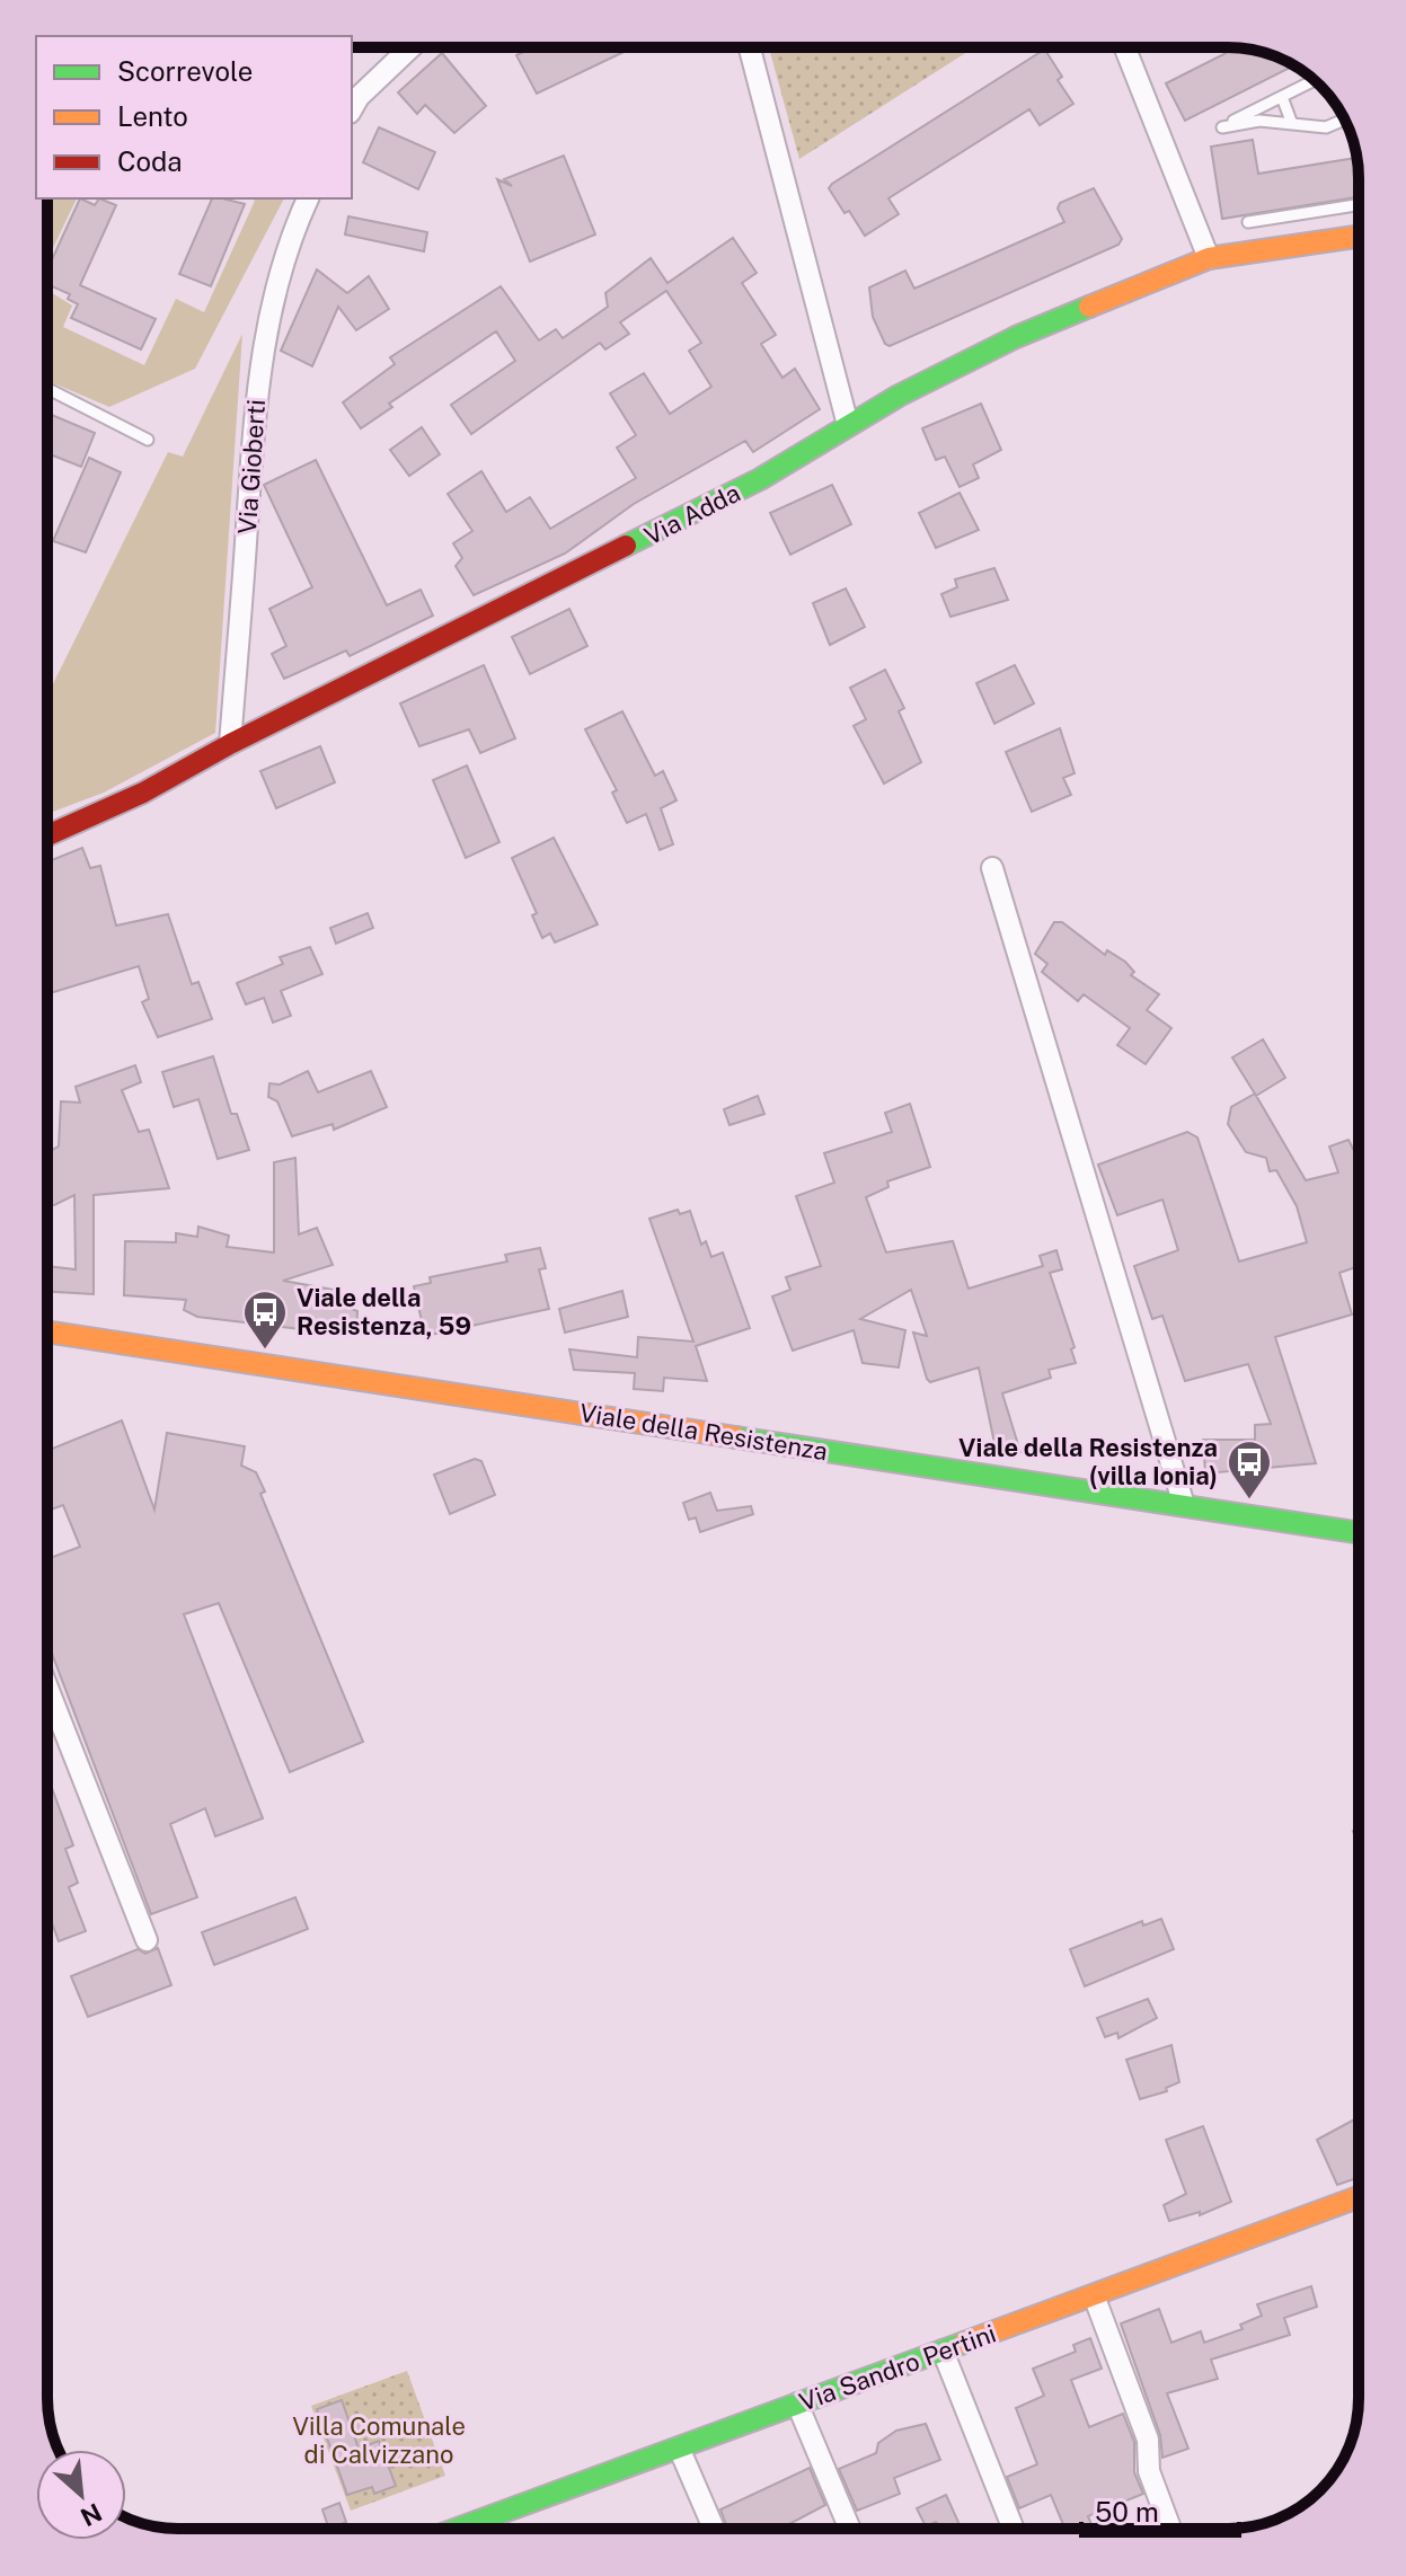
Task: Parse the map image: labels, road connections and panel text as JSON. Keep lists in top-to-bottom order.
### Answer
{
  "streets": {
    "street": [
      "Via Gioberti",
      "Via Adda",
      "Viale della Resistenza",
      "Via Sandro Pertini"
    ]
  },
  "crossings": [
    ["Via Gioberti", "Via Adda"]
  ],
  "parks": ["Villa Comunale di Calvizzano"],
  "places": {
    "bus stop": ["Viale della Resistenza, 59", "Viale della Resistenza (villa Ionia)"]
  },
  "legend": ["Scorrevole", "Lento", "Coda"],
  "scale_bar": "50 m",
  "north": "bottom right"
}
